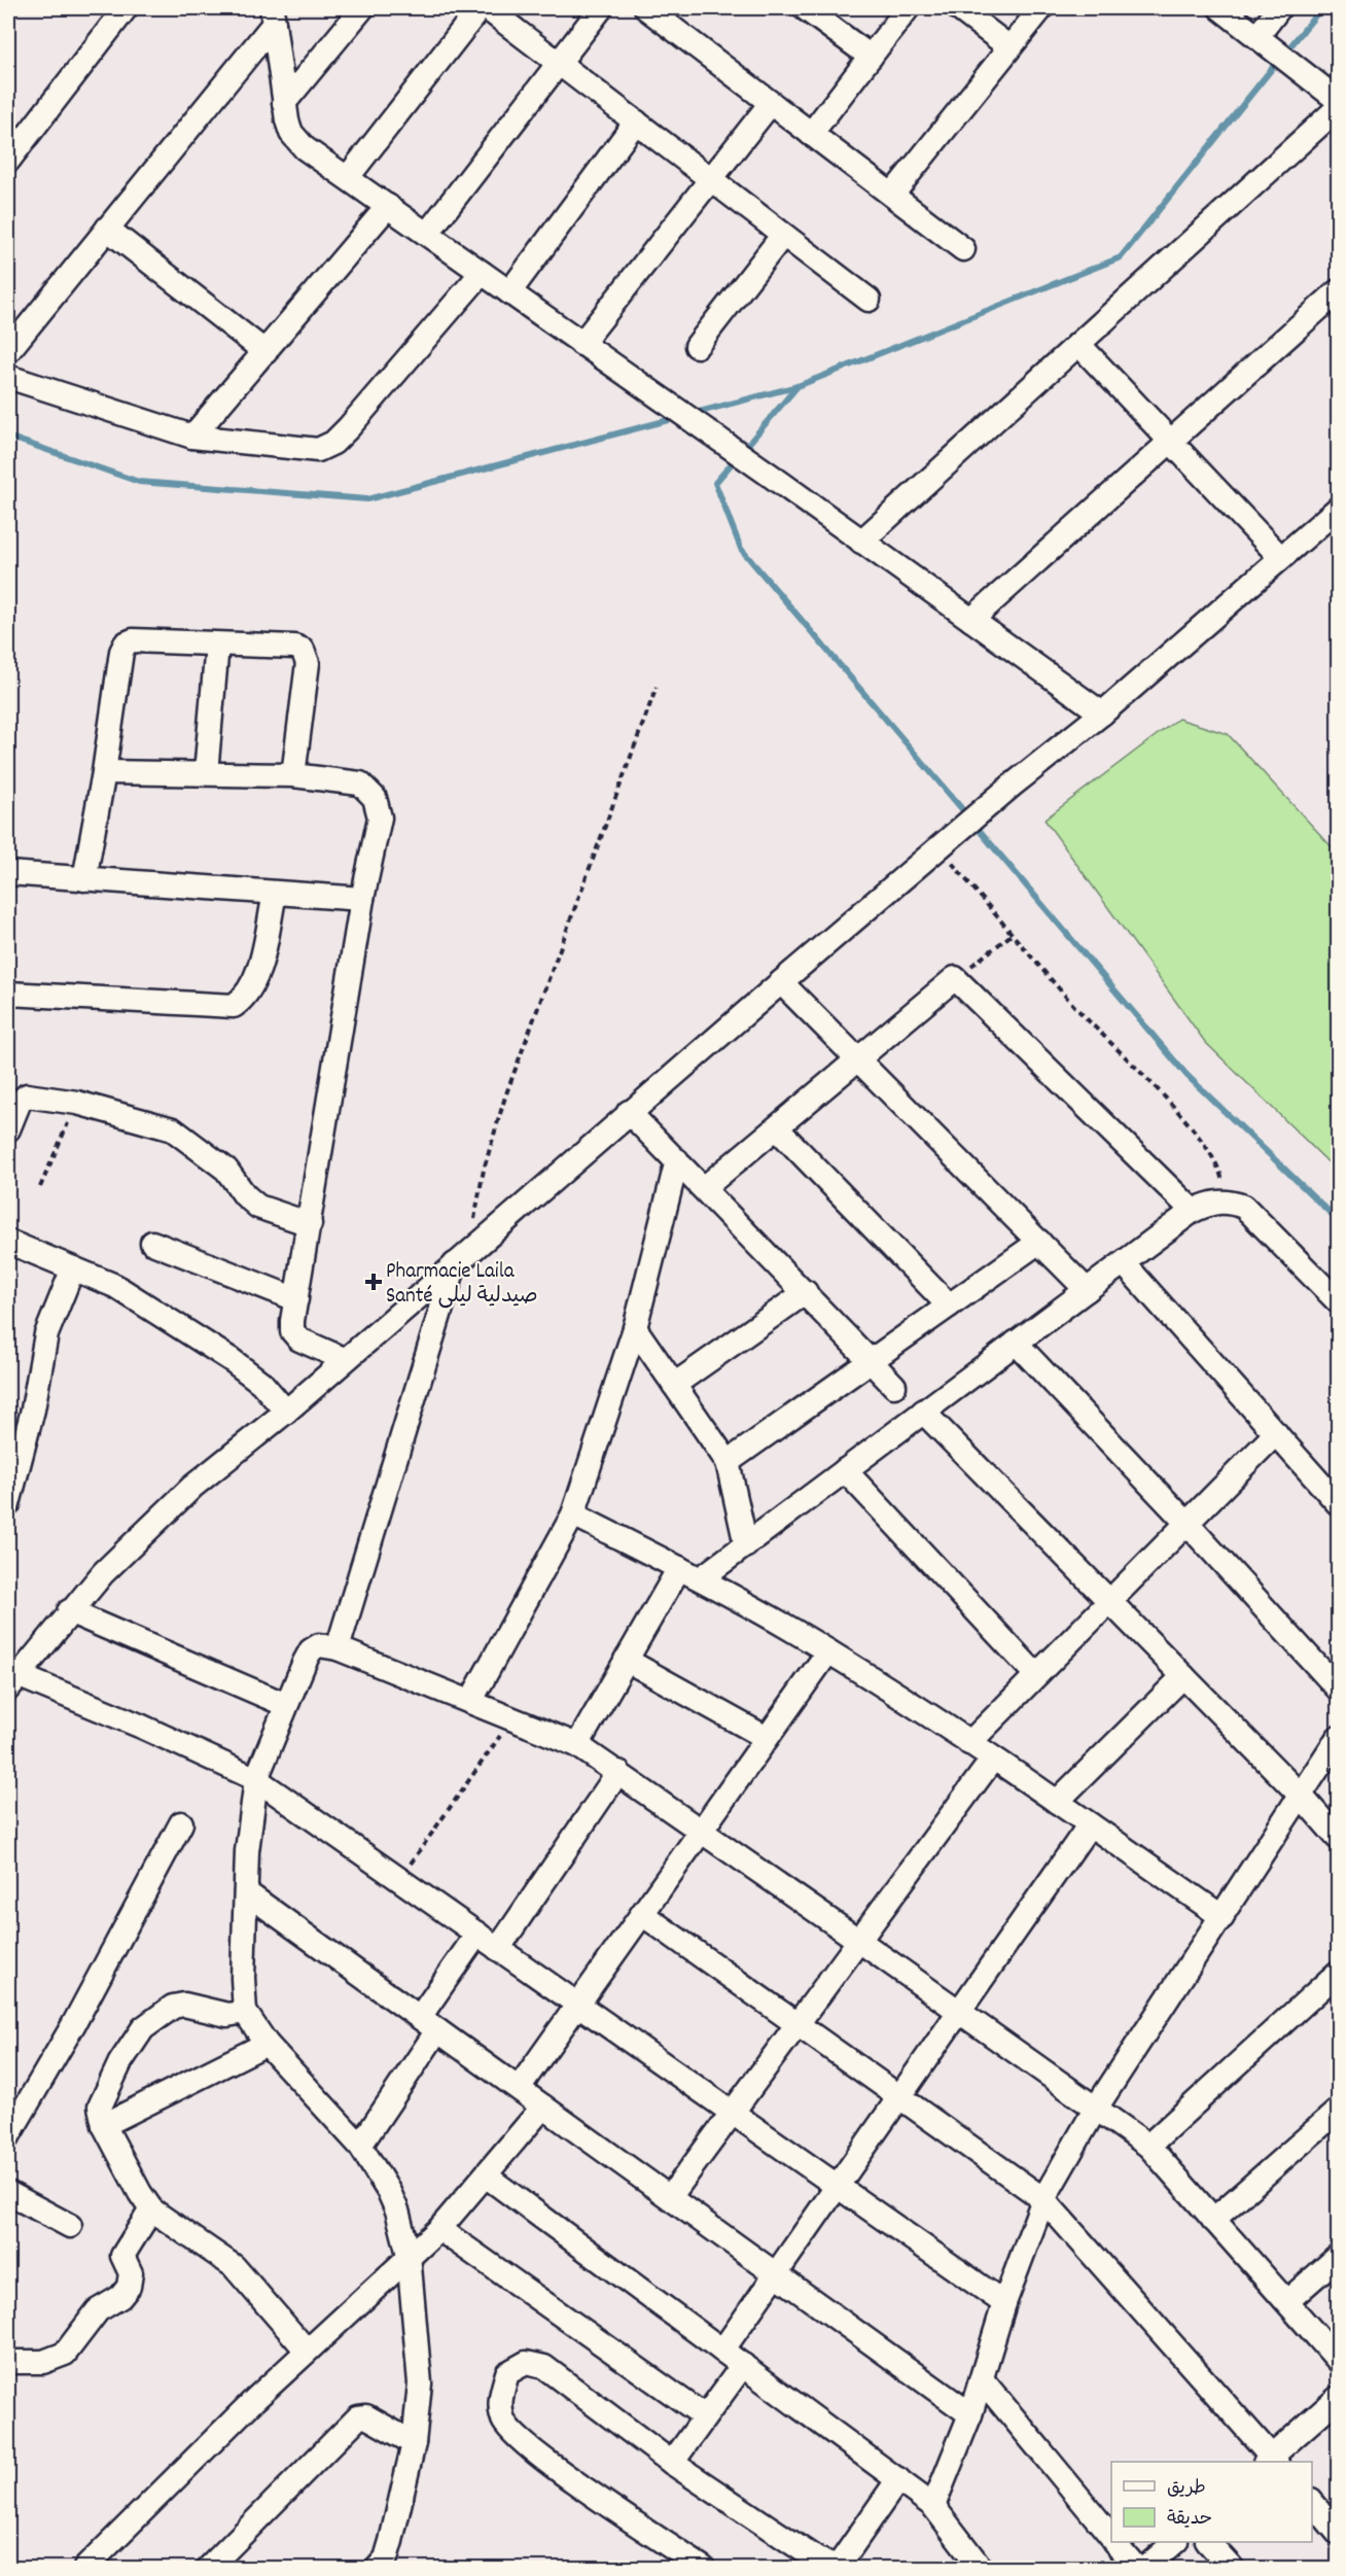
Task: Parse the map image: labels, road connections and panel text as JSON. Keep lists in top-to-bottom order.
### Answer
{
  "places": {
    "health": ["Pharmacie Laila Santé صيدلية ليلى"]
  },
  "legend": ["طريق", "حديقة"]
}
